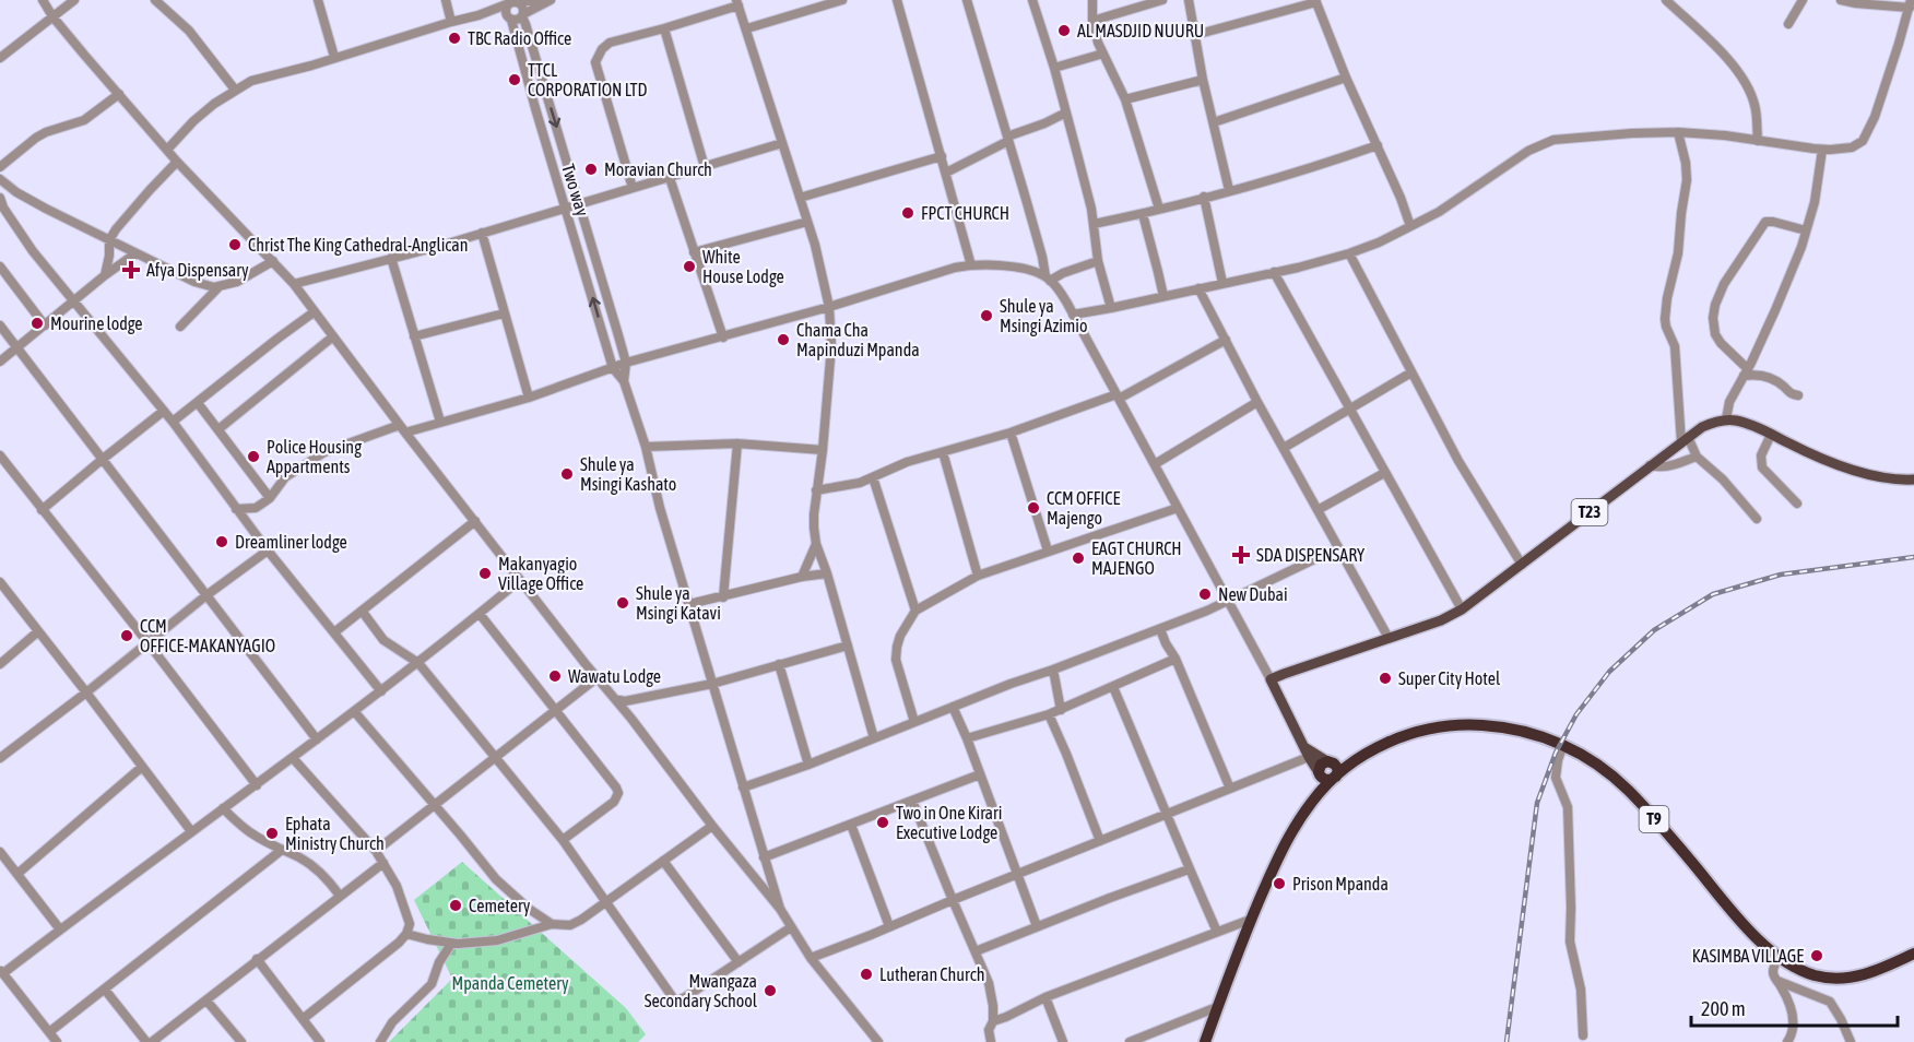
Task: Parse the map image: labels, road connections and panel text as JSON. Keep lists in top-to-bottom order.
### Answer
{
  "streets": {
    "highway": ["T9"],
    "main road": ["T23"],
    "street": ["Two way"]
  },
  "parks": ["Mpanda Cemetery"],
  "places": {
    "other": [
      "AL MASDJID NUURU",
      "TBC Radio Office",
      "TTCL CORPORATION LTD",
      "Moravian Church",
      "FPCT CHURCH",
      "Christ The King Cathedral-Anglican",
      "White House Lodge",
      "Shule ya Msingi Azimio",
      "Mourine lodge",
      "Chama Cha Mapinduzi Mpanda",
      "Police Housing Appartments",
      "Shule ya Msingi Kashato",
      "CCM OFFICE Majengo",
      "Dreamliner lodge",
      "EAGT CHURCH MAJENGO",
      "Makanyagio Village Office",
      "New Dubai",
      "Shule ya Msingi Katavi",
      "CCM OFFICE-MAKANYAGIO",
      "Wawatu Lodge",
      "Super City Hotel",
      "Two in One Kirari Executive Lodge",
      "Ephata Ministry Church",
      "Prison Mpanda",
      "Cemetery",
      "KASIMBA VILLAGE",
      "Lutheran Church",
      "Mwangaza Secondary School"
    ],
    "health": ["Afya Dispensary", "SDA DISPENSARY"]
  },
  "scale_bar": "200 m"
}
